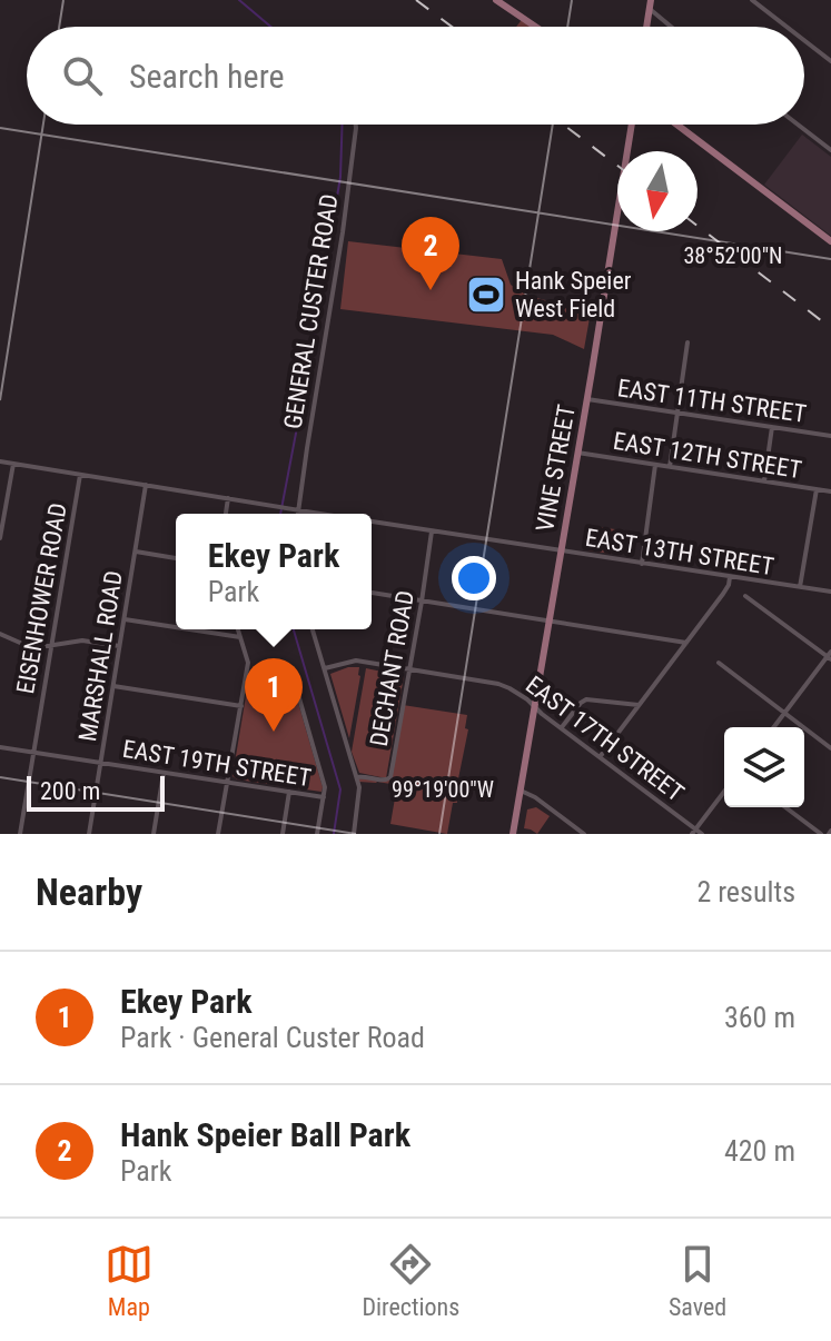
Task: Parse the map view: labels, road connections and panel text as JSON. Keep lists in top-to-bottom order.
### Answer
{
  "streets": {
    "main road": ["VINE STREET"],
    "street": [
      "GENERAL CUSTER ROAD",
      "EAST 11TH STREET",
      "EAST 12TH STREET",
      "EAST 13TH STREET",
      "EISENHOWER ROAD",
      "MARSHALL ROAD",
      "DECHANT ROAD",
      "EAST 17TH STREET",
      "EAST 19TH STREET"
    ]
  },
  "crossings": [
    ["GENERAL CUSTER ROAD", "EAST 13TH STREET"],
    ["EAST 11TH STREET", "VINE STREET"],
    ["EAST 12TH STREET", "VINE STREET"],
    ["VINE STREET", "EAST 13TH STREET"],
    ["VINE STREET", "EAST 17TH STREET"],
    ["EAST 13TH STREET", "EISENHOWER ROAD"],
    ["EAST 13TH STREET", "MARSHALL ROAD"],
    ["EAST 13TH STREET", "DECHANT ROAD"],
    ["EISENHOWER ROAD", "EAST 19TH STREET"],
    ["MARSHALL ROAD", "EAST 19TH STREET"],
    ["DECHANT ROAD", "EAST 17TH STREET"]
  ],
  "places": {
    "sports": ["Hank Speier West Field"]
  },
  "scale_bar": "200 m",
  "north": "bottom",
  "page": {
    "search": "Search here",
    "pins": ["2", "1"],
    "popup": ["Ekey Park", "Park"],
    "scale": "200 m",
    "heading": ["Nearby", "2 results"],
    "list": [
      {
        "mark": "1",
        "name": "Ekey Park",
        "note": "Park · General Custer Road",
        "value": "360 m"
      },
      {
        "mark": "2",
        "name": "Hank Speier Ball Park",
        "note": "Park",
        "value": "420 m"
      }
    ],
    "nav": ["Map", "Directions", "Saved"]
  },
  "coordinates": ["38°52'00\"N", "99°19'00\"W"]
}
